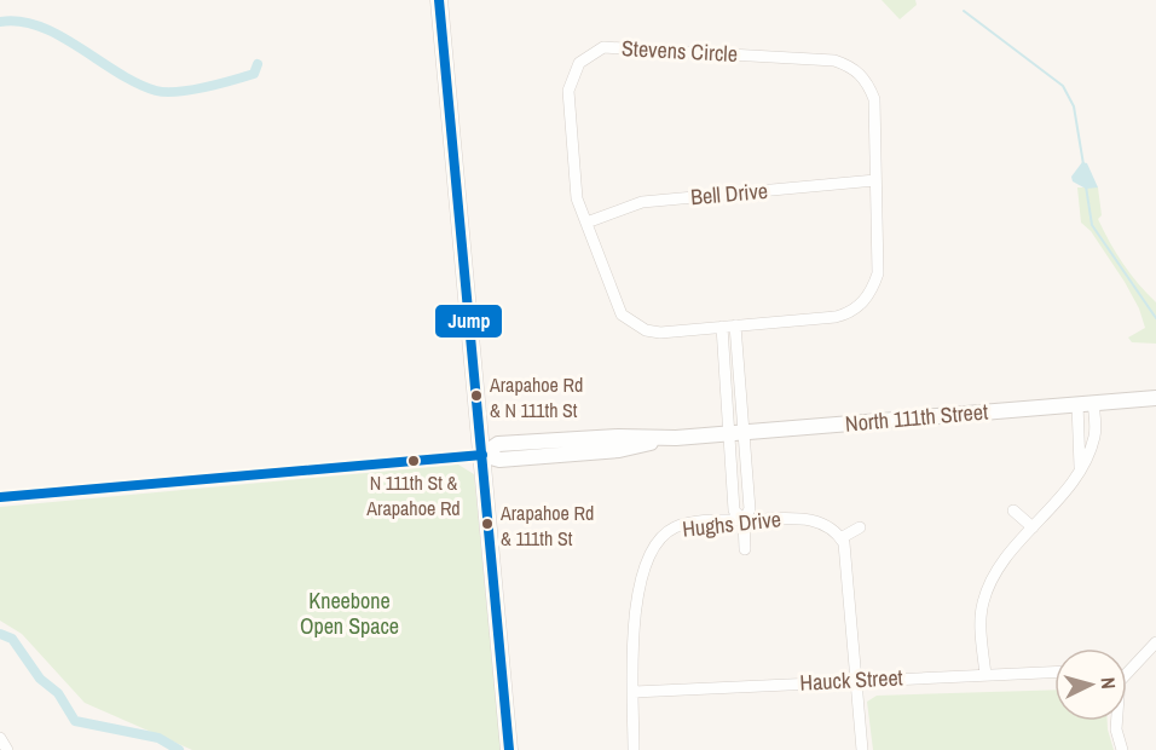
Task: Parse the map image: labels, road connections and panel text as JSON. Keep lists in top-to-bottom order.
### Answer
{
  "streets": {
    "street": [
      "Stevens Circle",
      "Bell Drive",
      "North 111th Street",
      "Hughs Drive",
      "Hauck Street"
    ]
  },
  "crossings": [
    ["Stevens Circle", "Bell Drive"],
    ["Hughs Drive", "Hauck Street"]
  ],
  "parks": ["Kneebone Open Space"],
  "places": ["Arapahoe Rd & N 111th St", "N 111th St & Arapahoe Rd", "Arapahoe Rd & 111th St"],
  "lines": ["transit line Jump"],
  "north": "right"
}
